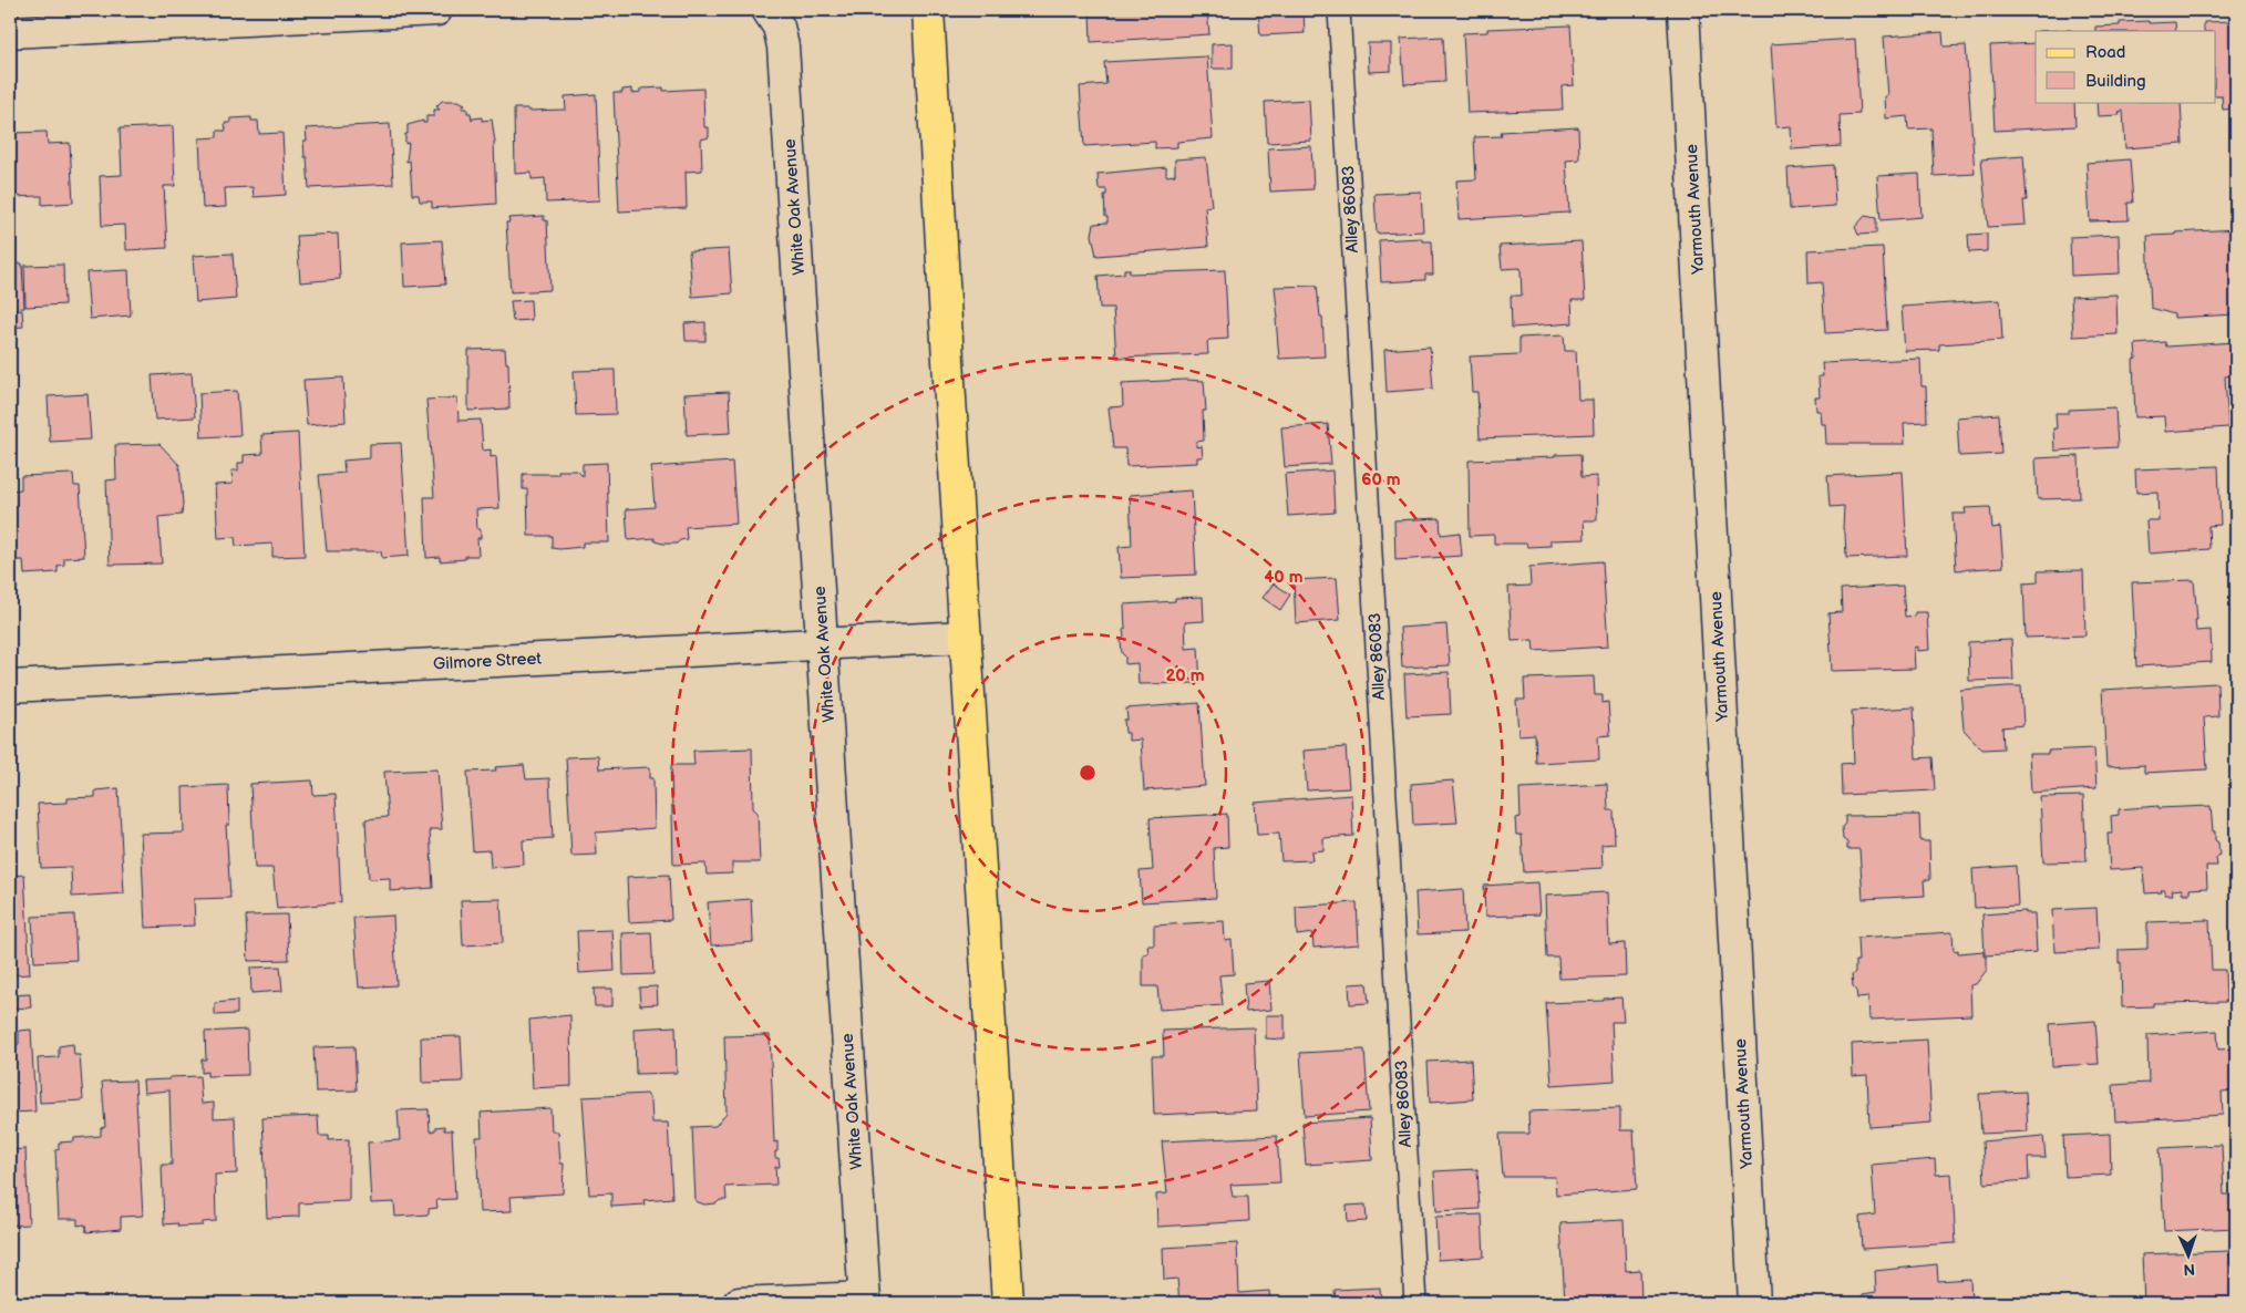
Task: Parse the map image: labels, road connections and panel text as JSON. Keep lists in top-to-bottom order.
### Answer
{
  "streets": {
    "street": ["White Oak Avenue", "Yarmouth Avenue", "Gilmore Street"],
    "lane": ["Alley 86083"]
  },
  "crossings": [
    ["White Oak Avenue", "Gilmore Street"]
  ],
  "legend": ["Road", "Building"],
  "north": "bottom",
  "rings": ["60 m", "40 m", "20 m"]
}
